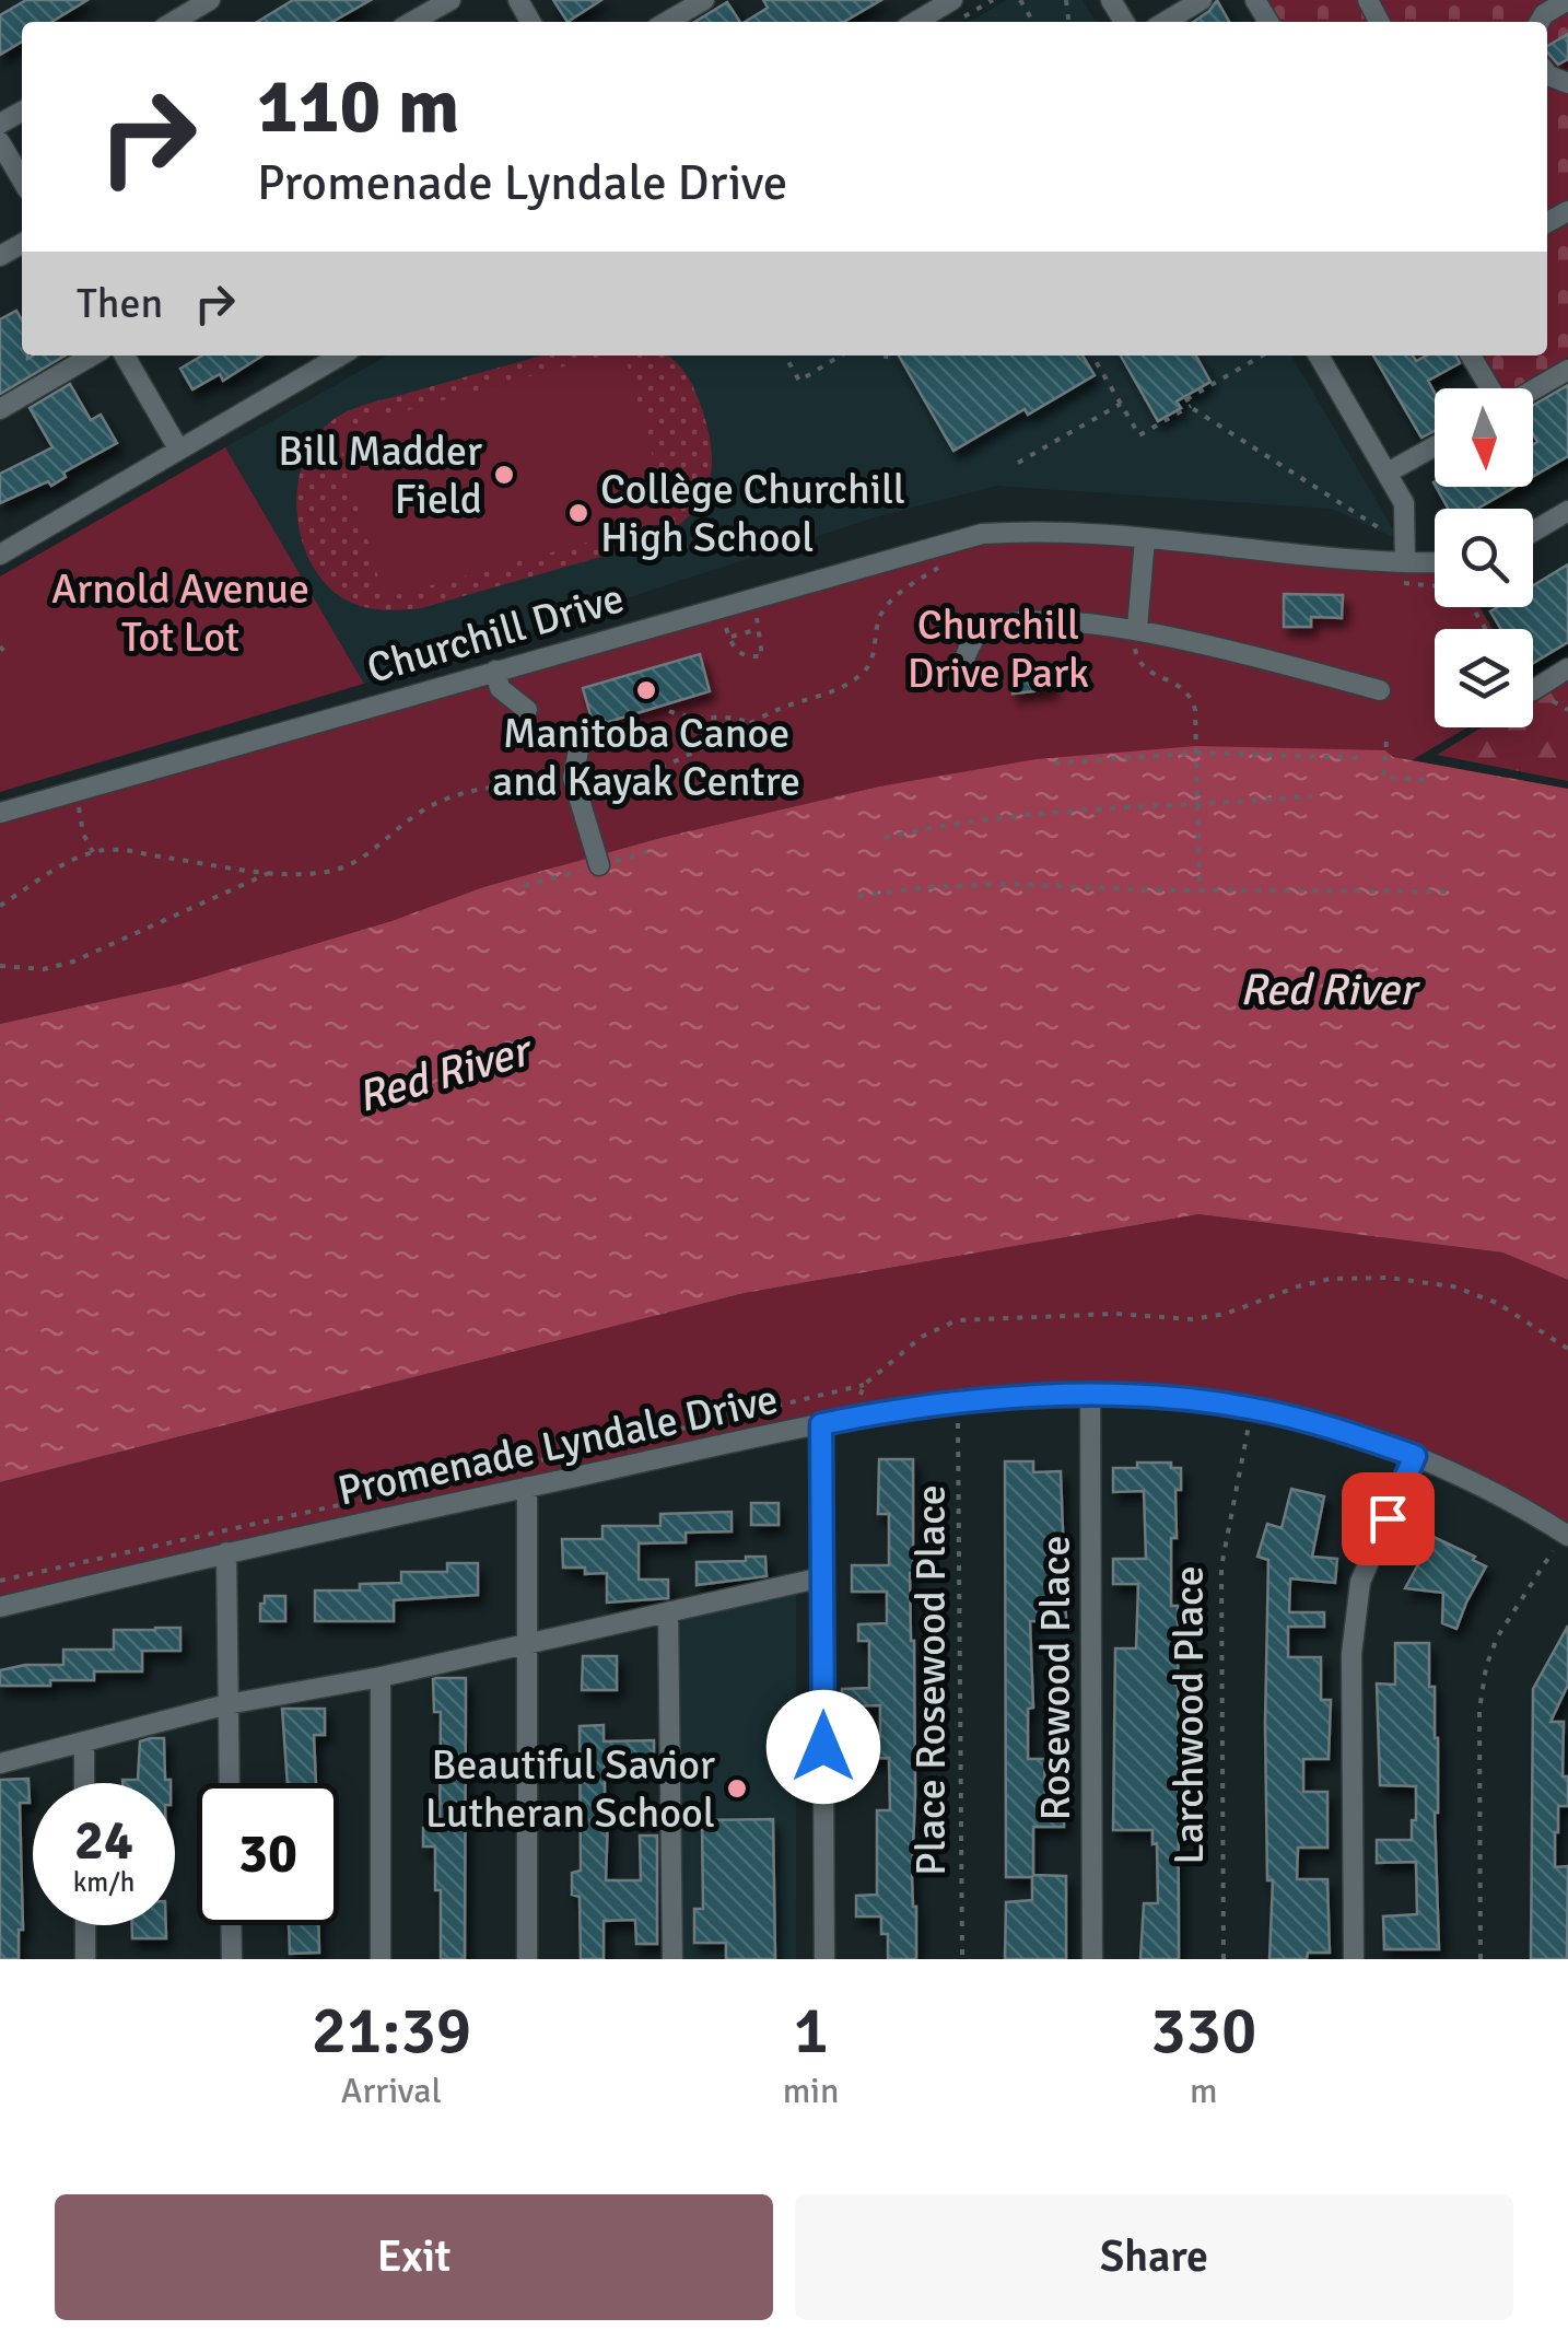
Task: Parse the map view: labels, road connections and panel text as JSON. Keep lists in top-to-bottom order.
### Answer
{
  "streets": {
    "street": ["Churchill Drive", "Promenade Lyndale Drive", "Rosewood Place"],
    "path": ["Place Rosewood Place", "Larchwood Place"]
  },
  "crossings": [
    ["Promenade Lyndale Drive", "Rosewood Place"],
    ["Promenade Lyndale Drive", "Place Rosewood Place"],
    ["Promenade Lyndale Drive", "Larchwood Place"]
  ],
  "water": ["Red River"],
  "parks": ["Arnold Avenue Tot Lot", "Churchill Drive Park"],
  "places": [
    "Bill Madder Field",
    "Collège Churchill High School",
    "Manitoba Canoe and Kayak Centre",
    "Beautiful Savior Lutheran School"
  ],
  "north": "bottom",
  "page": {
    "turn": ["110 m", "Promenade Lyndale Drive"],
    "then": "Then",
    "speed": "24 km/h",
    "limit": "30",
    "eta": [
      "21:39",
      "Arrival",
      "1",
      "min",
      "330",
      "m"
    ],
    "buttons": ["Exit", "Share"]
  }
}
